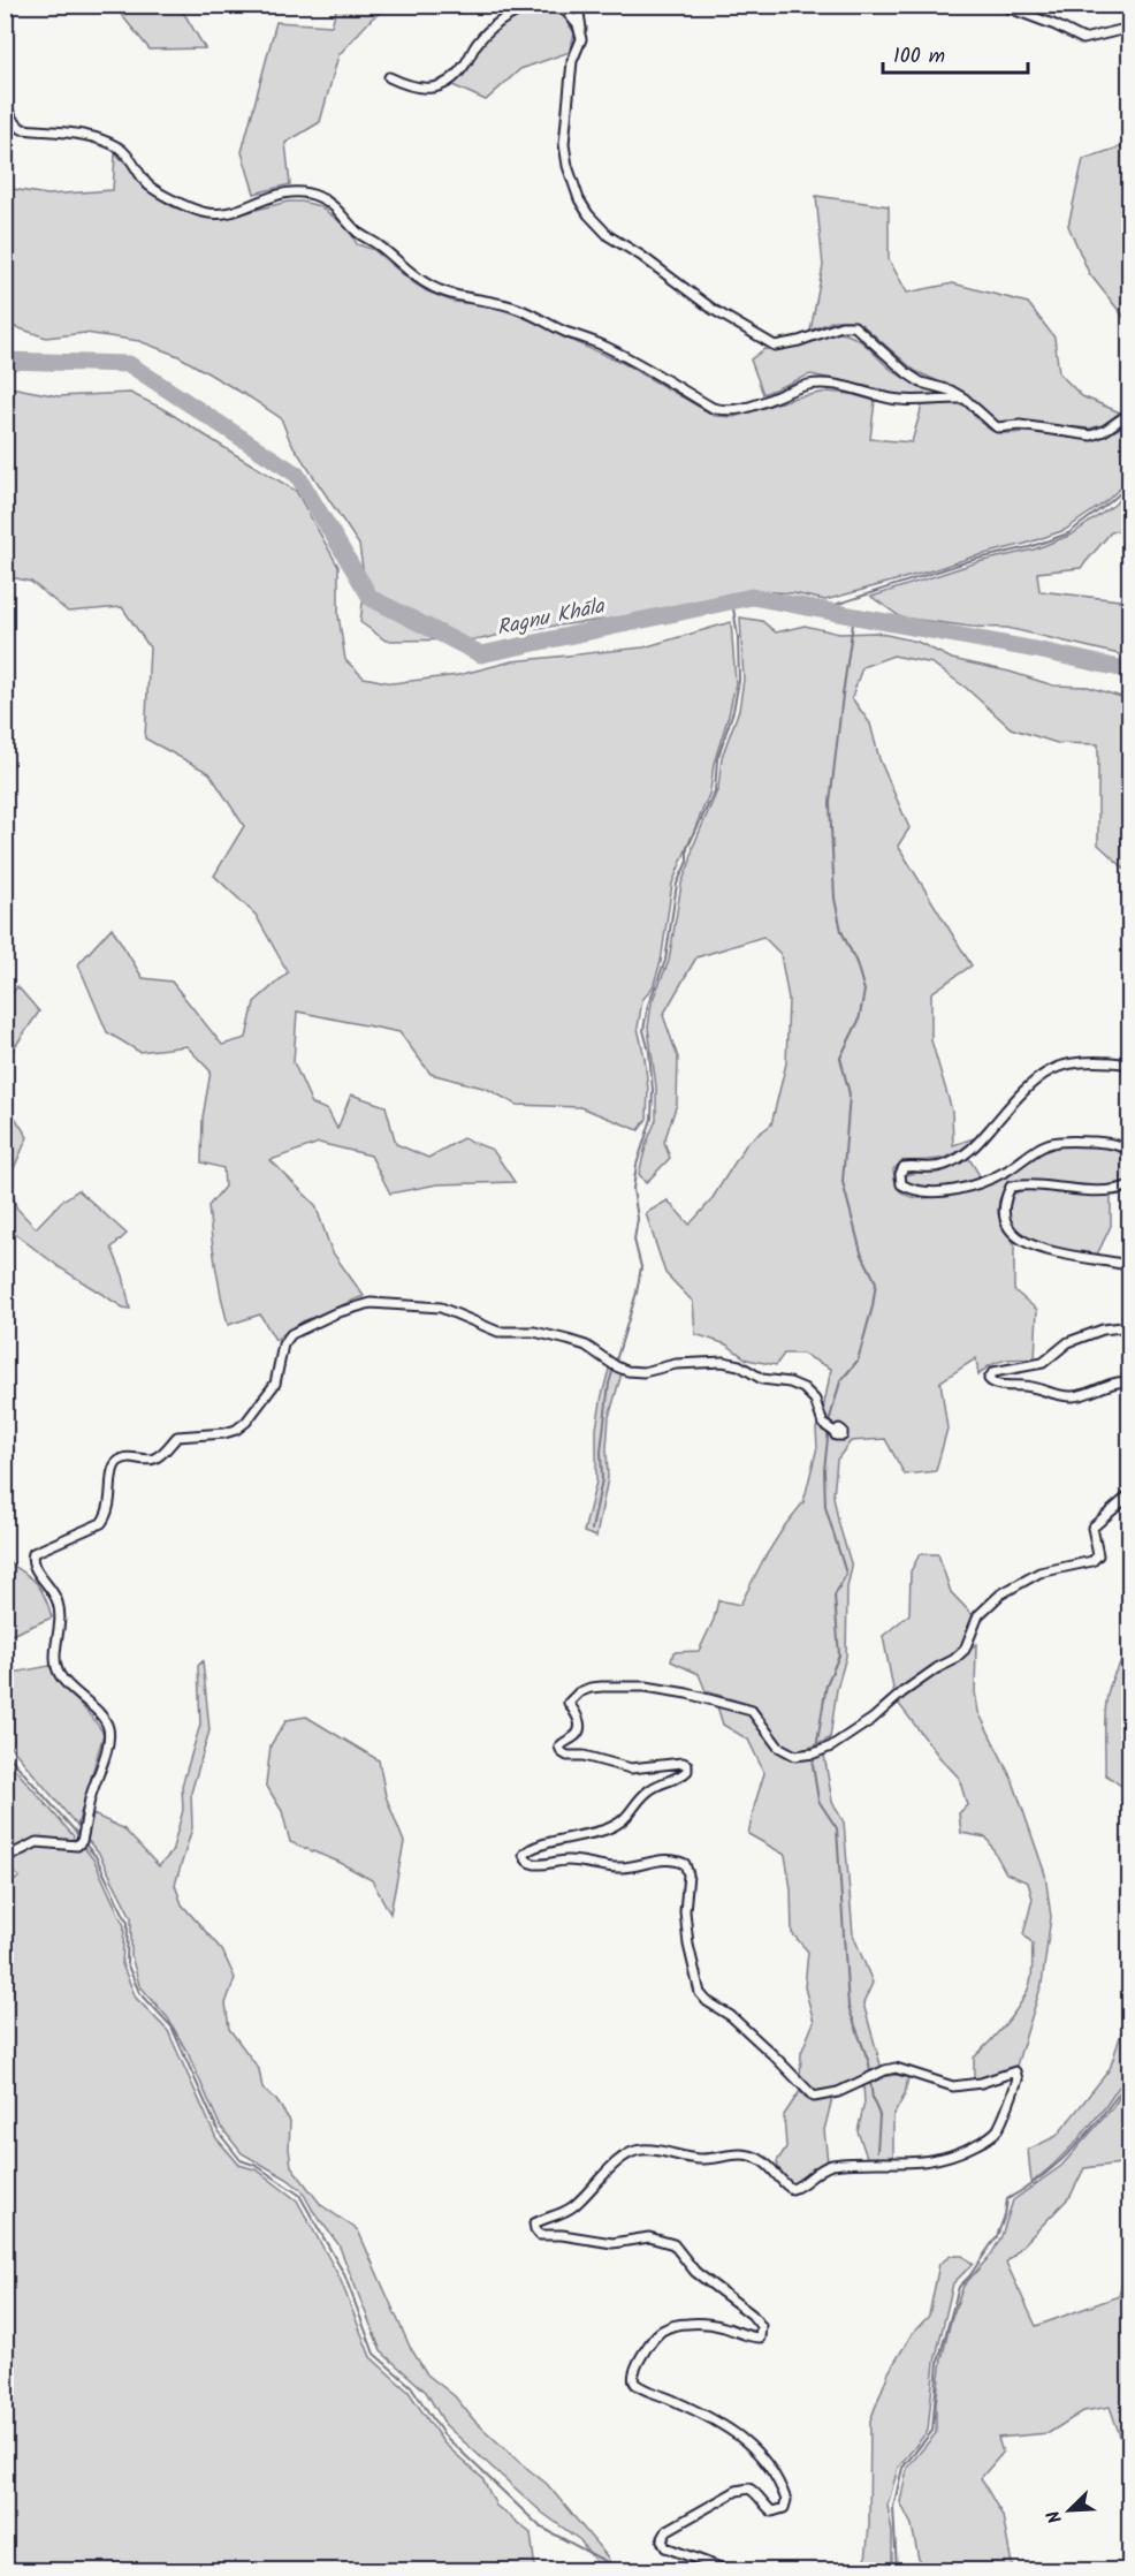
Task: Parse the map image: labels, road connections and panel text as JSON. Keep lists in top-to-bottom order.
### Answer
{
  "water": ["Ragnu Khāla"],
  "scale_bar": "100 m",
  "north": "bottom left"
}
